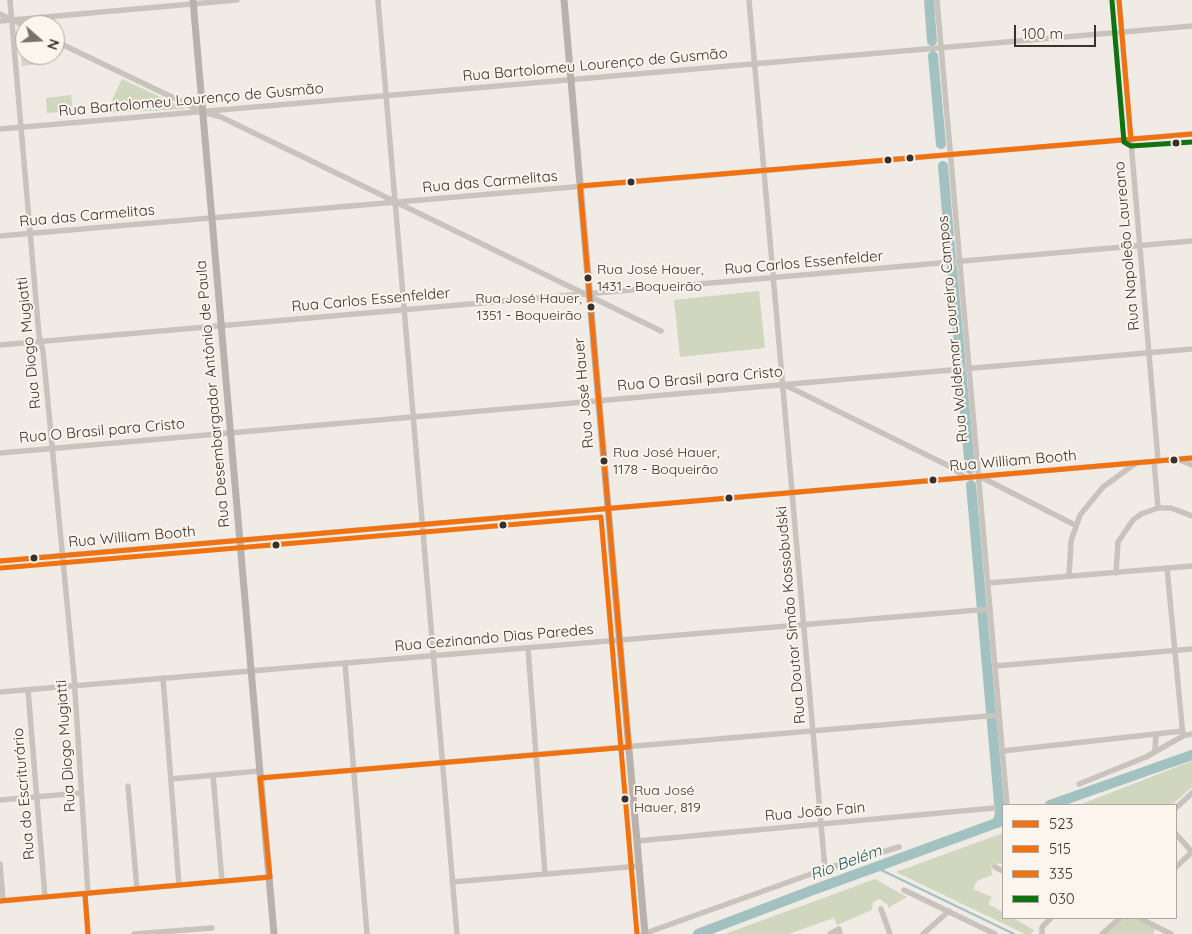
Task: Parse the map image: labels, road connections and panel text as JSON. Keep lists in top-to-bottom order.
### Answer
{
  "streets": {
    "main road": ["Rua José Hauer", "Rua Desembargador Antônio de Paula"],
    "street": [
      "Rua Bartolomeu Lourenço de Gusmão",
      "Rua das Carmelitas",
      "Rua Napoleão Laureano",
      "Rua Carlos Essenfelder",
      "Rua Waldemar Loureiro Campos",
      "Rua Diogo Mugiatti",
      "Rua O Brasil para Cristo",
      "Rua William Booth",
      "Rua Doutor Simão Kossobudski",
      "Rua Cezinando Dias Paredes",
      "Rua do Escriturário",
      "Rua João Fain"
    ]
  },
  "crossings": [
    ["Rua Bartolomeu Lourenço de Gusmão", "Rua Napoleão Laureano"],
    ["Rua Bartolomeu Lourenço de Gusmão", "Rua Waldemar Loureiro Campos"],
    ["Rua Bartolomeu Lourenço de Gusmão", "Rua Diogo Mugiatti"],
    ["Rua Bartolomeu Lourenço de Gusmão", "Rua José Hauer"],
    ["Rua Bartolomeu Lourenço de Gusmão", "Rua Desembargador Antônio de Paula"],
    ["Rua Bartolomeu Lourenço de Gusmão", "Rua Doutor Simão Kossobudski"],
    ["Rua das Carmelitas", "Rua Napoleão Laureano"],
    ["Rua das Carmelitas", "Rua Waldemar Loureiro Campos"],
    ["Rua das Carmelitas", "Rua Diogo Mugiatti"],
    ["Rua das Carmelitas", "Rua José Hauer"],
    ["Rua das Carmelitas", "Rua Desembargador Antônio de Paula"],
    ["Rua das Carmelitas", "Rua Doutor Simão Kossobudski"],
    ["Rua Napoleão Laureano", "Rua Carlos Essenfelder"],
    ["Rua Napoleão Laureano", "Rua O Brasil para Cristo"],
    ["Rua Napoleão Laureano", "Rua William Booth"],
    ["Rua Carlos Essenfelder", "Rua Waldemar Loureiro Campos"],
    ["Rua Carlos Essenfelder", "Rua Diogo Mugiatti"],
    ["Rua Carlos Essenfelder", "Rua José Hauer"],
    ["Rua Carlos Essenfelder", "Rua Desembargador Antônio de Paula"],
    ["Rua Carlos Essenfelder", "Rua Doutor Simão Kossobudski"],
    ["Rua Waldemar Loureiro Campos", "Rua O Brasil para Cristo"],
    ["Rua Waldemar Loureiro Campos", "Rua William Booth"],
    ["Rua Waldemar Loureiro Campos", "Rua Cezinando Dias Paredes"],
    ["Rua Diogo Mugiatti", "Rua O Brasil para Cristo"],
    ["Rua Diogo Mugiatti", "Rua William Booth"],
    ["Rua Diogo Mugiatti", "Rua Cezinando Dias Paredes"],
    ["Rua O Brasil para Cristo", "Rua José Hauer"],
    ["Rua O Brasil para Cristo", "Rua Desembargador Antônio de Paula"],
    ["Rua O Brasil para Cristo", "Rua Doutor Simão Kossobudski"],
    ["Rua José Hauer", "Rua William Booth"],
    ["Rua José Hauer", "Rua Cezinando Dias Paredes"],
    ["Rua José Hauer", "Rua João Fain"],
    ["Rua Desembargador Antônio de Paula", "Rua William Booth"],
    ["Rua Desembargador Antônio de Paula", "Rua Cezinando Dias Paredes"],
    ["Rua William Booth", "Rua Doutor Simão Kossobudski"],
    ["Rua Doutor Simão Kossobudski", "Rua Cezinando Dias Paredes"],
    ["Rua Doutor Simão Kossobudski", "Rua João Fain"],
    ["Rua Cezinando Dias Paredes", "Rua do Escriturário"]
  ],
  "water": ["Rio Belém"],
  "places": [
    "Rua José Hauer, 1431 - Boqueirão",
    "Rua José Hauer, 1351 - Boqueirão",
    "Rua José Hauer, 1178 - Boqueirão",
    "Rua José Hauer, 819"
  ],
  "lines": [
    "transit line 523",
    "transit line 030",
    "transit line 515",
    "transit line 335"
  ],
  "legend": [
    "523",
    "515",
    "335",
    "030"
  ],
  "scale_bar": "100 m",
  "north": "right"
}
